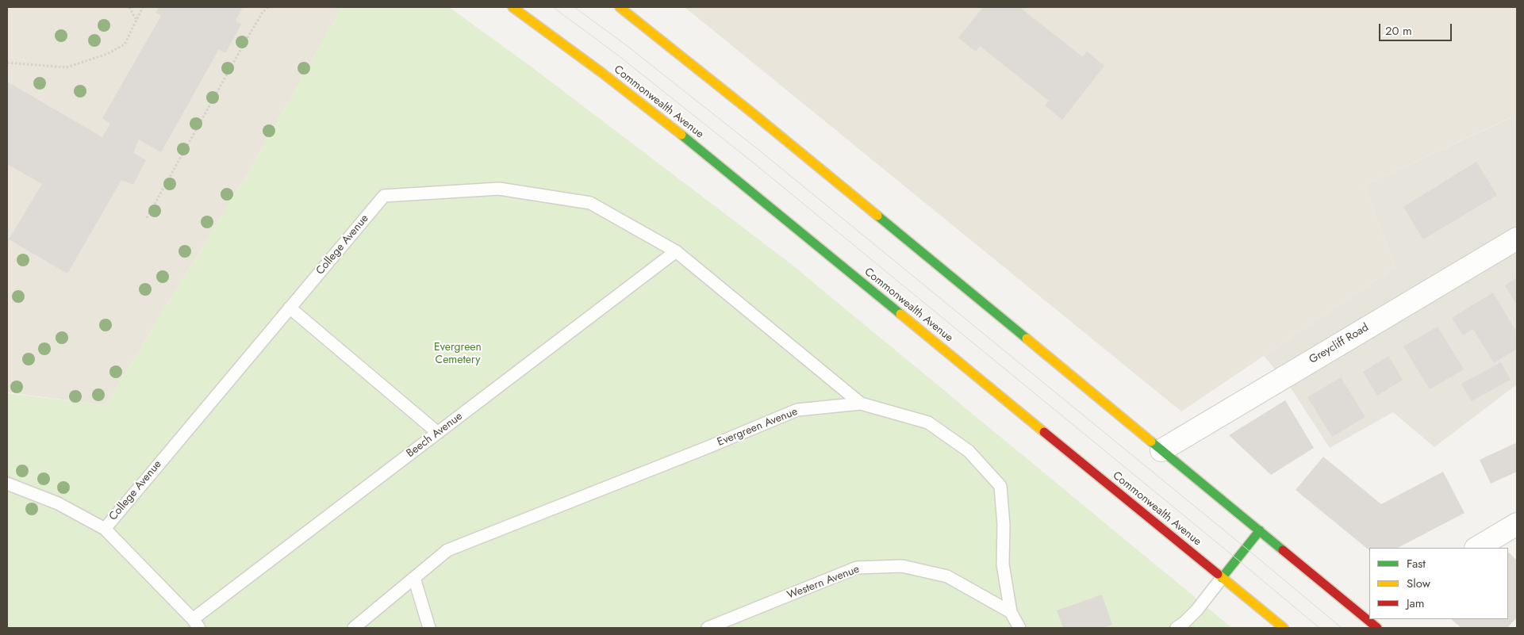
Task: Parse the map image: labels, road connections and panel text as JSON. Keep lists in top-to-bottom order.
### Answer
{
  "streets": {
    "main road": ["Commonwealth Avenue"],
    "street": ["Greycliff Road"],
    "lane": [
      "College Avenue",
      "Evergreen Avenue",
      "Beech Avenue",
      "Western Avenue"
    ]
  },
  "crossings": [
    ["College Avenue", "Evergreen Avenue"],
    ["College Avenue", "Beech Avenue"],
    ["Evergreen Avenue", "Western Avenue"]
  ],
  "parks": ["Evergreen Cemetery"],
  "legend": ["Fast", "Slow", "Jam"],
  "scale_bar": "20 m"
}
